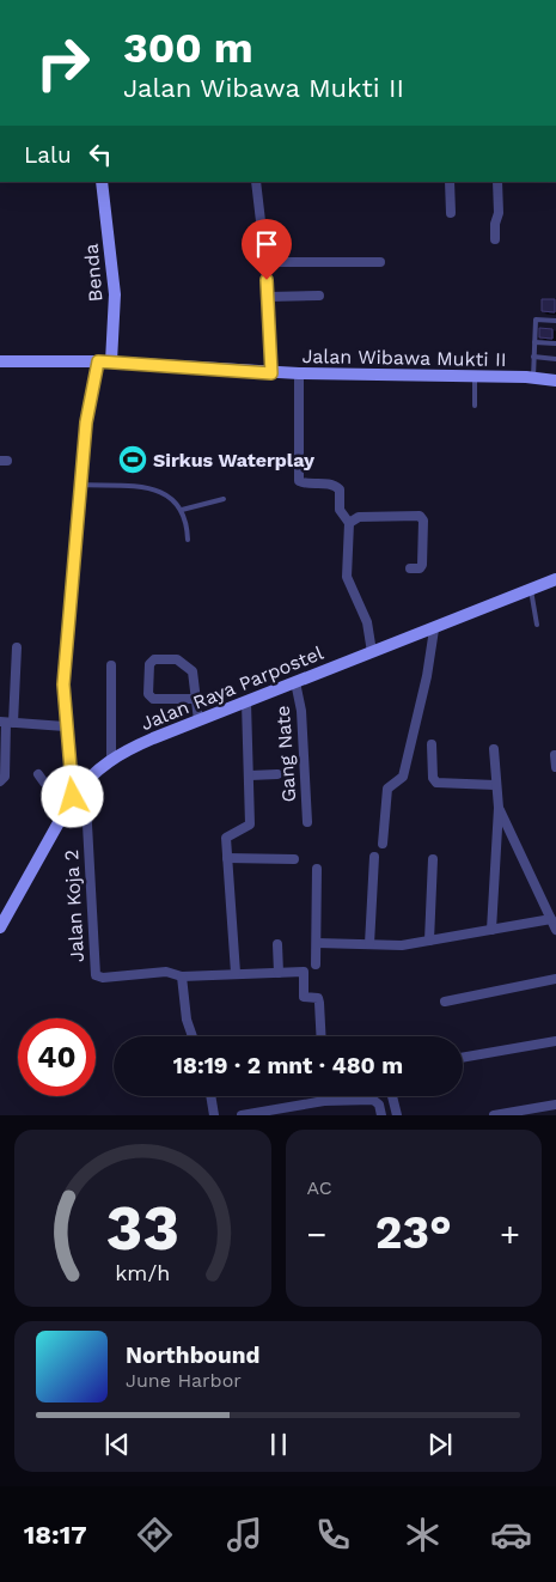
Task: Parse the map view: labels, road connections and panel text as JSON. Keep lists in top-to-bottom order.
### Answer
{
  "streets": {
    "main road": ["Benda", "Jalan Wibawa Mukti II", "Jalan Raya Parpostel"],
    "street": ["Gang Nate", "Jalan Koja 2"]
  },
  "crossings": [
    ["Benda", "Jalan Wibawa Mukti II"],
    ["Benda", "Jalan Raya Parpostel"],
    ["Jalan Raya Parpostel", "Gang Nate"],
    ["Jalan Raya Parpostel", "Jalan Koja 2"]
  ],
  "places": {
    "sports": ["Sirkus Waterplay"]
  },
  "page": {
    "turn": ["300 m", "Jalan Wibawa Mukti II"],
    "then": "Lalu",
    "limit": "40",
    "trip": "18:19 · 2 mnt · 480 m",
    "tile": "AC",
    "heat": ["−", "23°", "+"],
    "song": ["Northbound", "June Harbor"],
    "tabs": "18:17",
    "gauge": ["33", "km/h"]
  }
}
